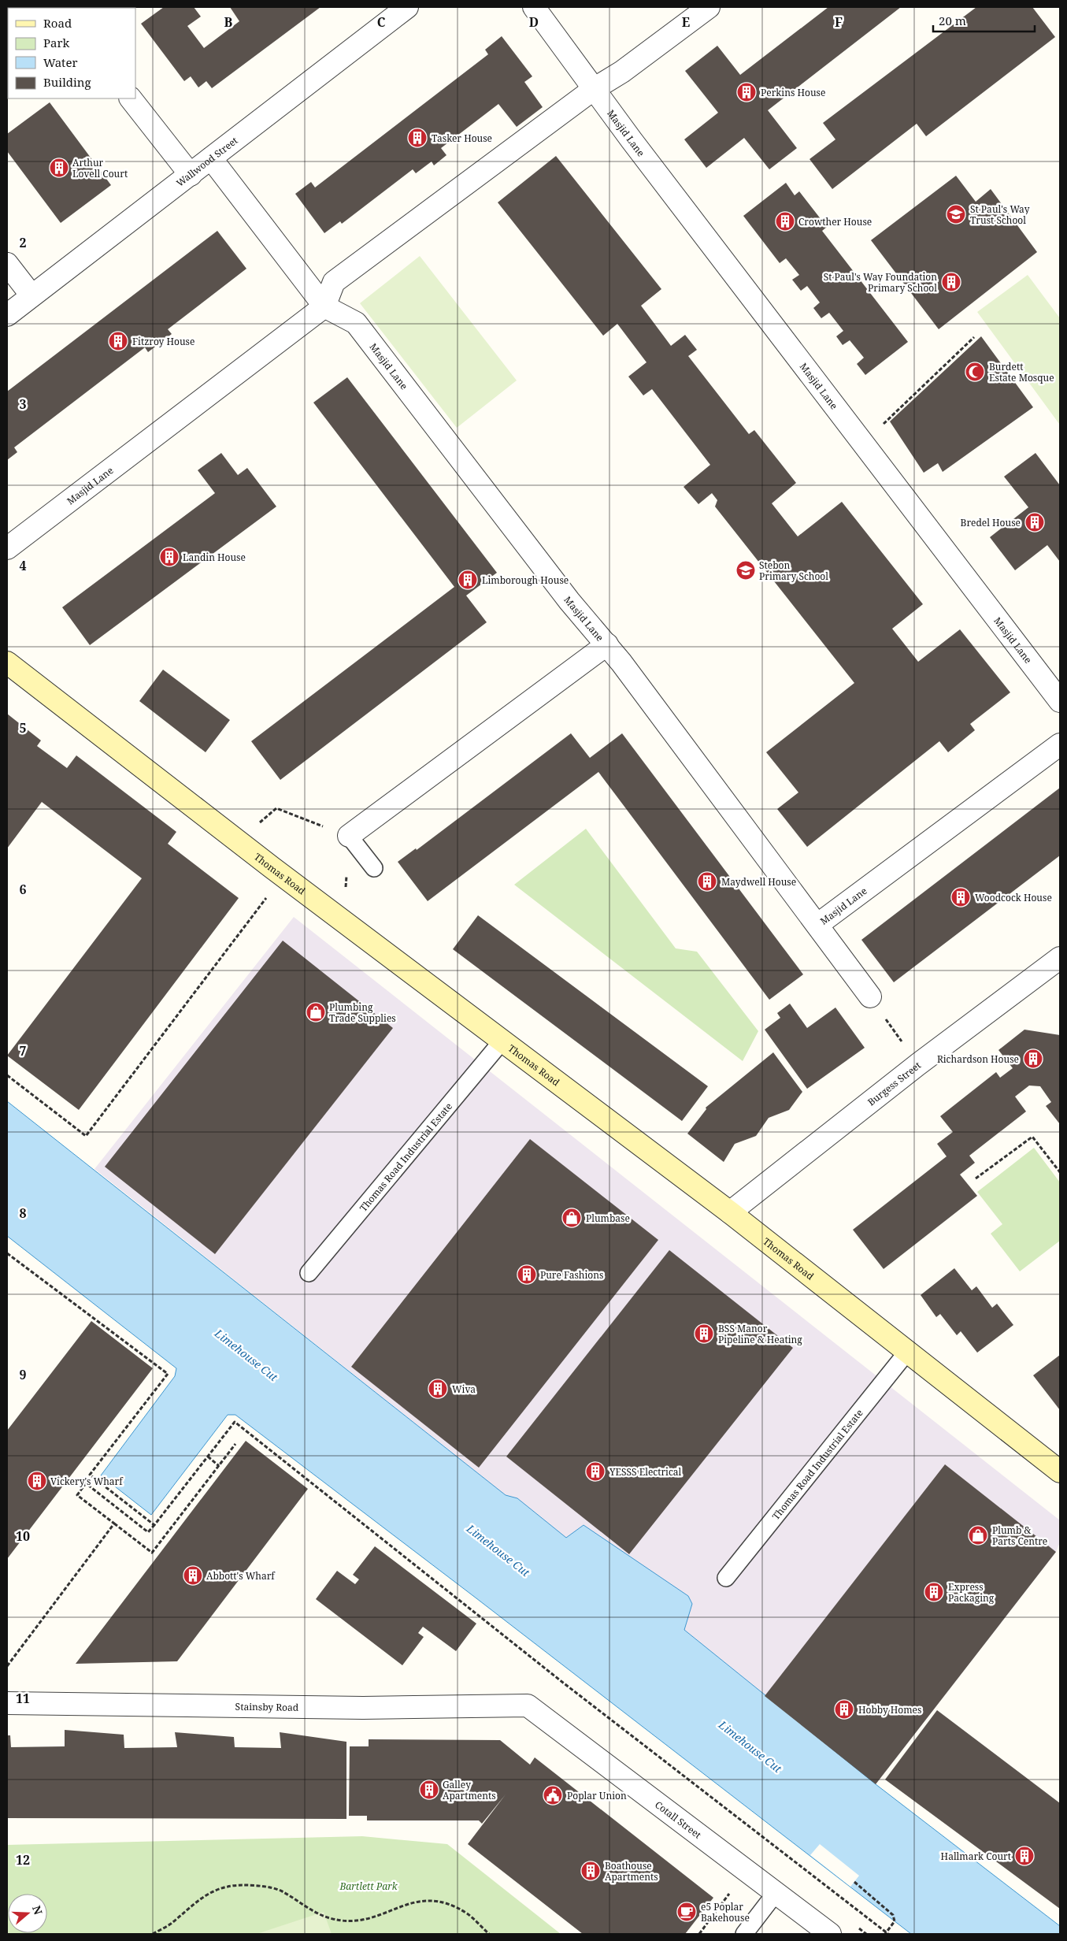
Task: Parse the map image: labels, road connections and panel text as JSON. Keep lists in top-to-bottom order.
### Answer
{
  "streets": {
    "street": [
      "Masjid Lane",
      "Wallwood Street",
      "Thomas Road",
      "Burgess Street",
      "Stainsby Road",
      "Cotall Street"
    ],
    "lane": ["Thomas Road Industrial Estate"]
  },
  "crossings": [
    ["Masjid Lane", "Wallwood Street"],
    ["Thomas Road", "Burgess Street"],
    ["Thomas Road", "Thomas Road Industrial Estate"],
    ["Stainsby Road", "Cotall Street"]
  ],
  "water": ["Limehouse Cut"],
  "parks": ["Bartlett Park"],
  "places": {
    "building": [
      "Perkins House",
      "Tasker House",
      "Arthur Lovell Court",
      "Crowther House",
      "St Paul's Way Foundation Primary School",
      "Fitzroy House",
      "Bredel House",
      "Landin House",
      "Limborough House",
      "Maydwell House",
      "Woodcock House",
      "Richardson House",
      "Pure Fashions",
      "BSS Manor Pipeline & Heating",
      "Wiva",
      "YESSS Electrical",
      "Vickery's Wharf",
      "Abbott's Wharf",
      "Express Packaging",
      "Hobby Homes",
      "Galley Apartments",
      "Hallmark Court",
      "Boathouse Apartments"
    ],
    "school or university": ["St Paul's Way Trust School", "Stebon Primary School"],
    "mosque": ["Burdett Estate Mosque"],
    "shop": ["Plumbing Trade Supplies", "Plumbase", "Plumb & Parts Centre"],
    "public building": ["Poplar Union"],
    "cafe": ["e5 Poplar Bakehouse"]
  },
  "legend": [
    "Road",
    "Park",
    "Water",
    "Building"
  ],
  "scale_bar": "20 m",
  "north": "right",
  "grid": {
    "columns": [
      "B",
      "C",
      "D",
      "E",
      "F"
    ],
    "rows": [
      "2",
      "3",
      "4",
      "5",
      "6",
      "7",
      "8",
      "9",
      "10",
      "11",
      "12"
    ]
  }
}
